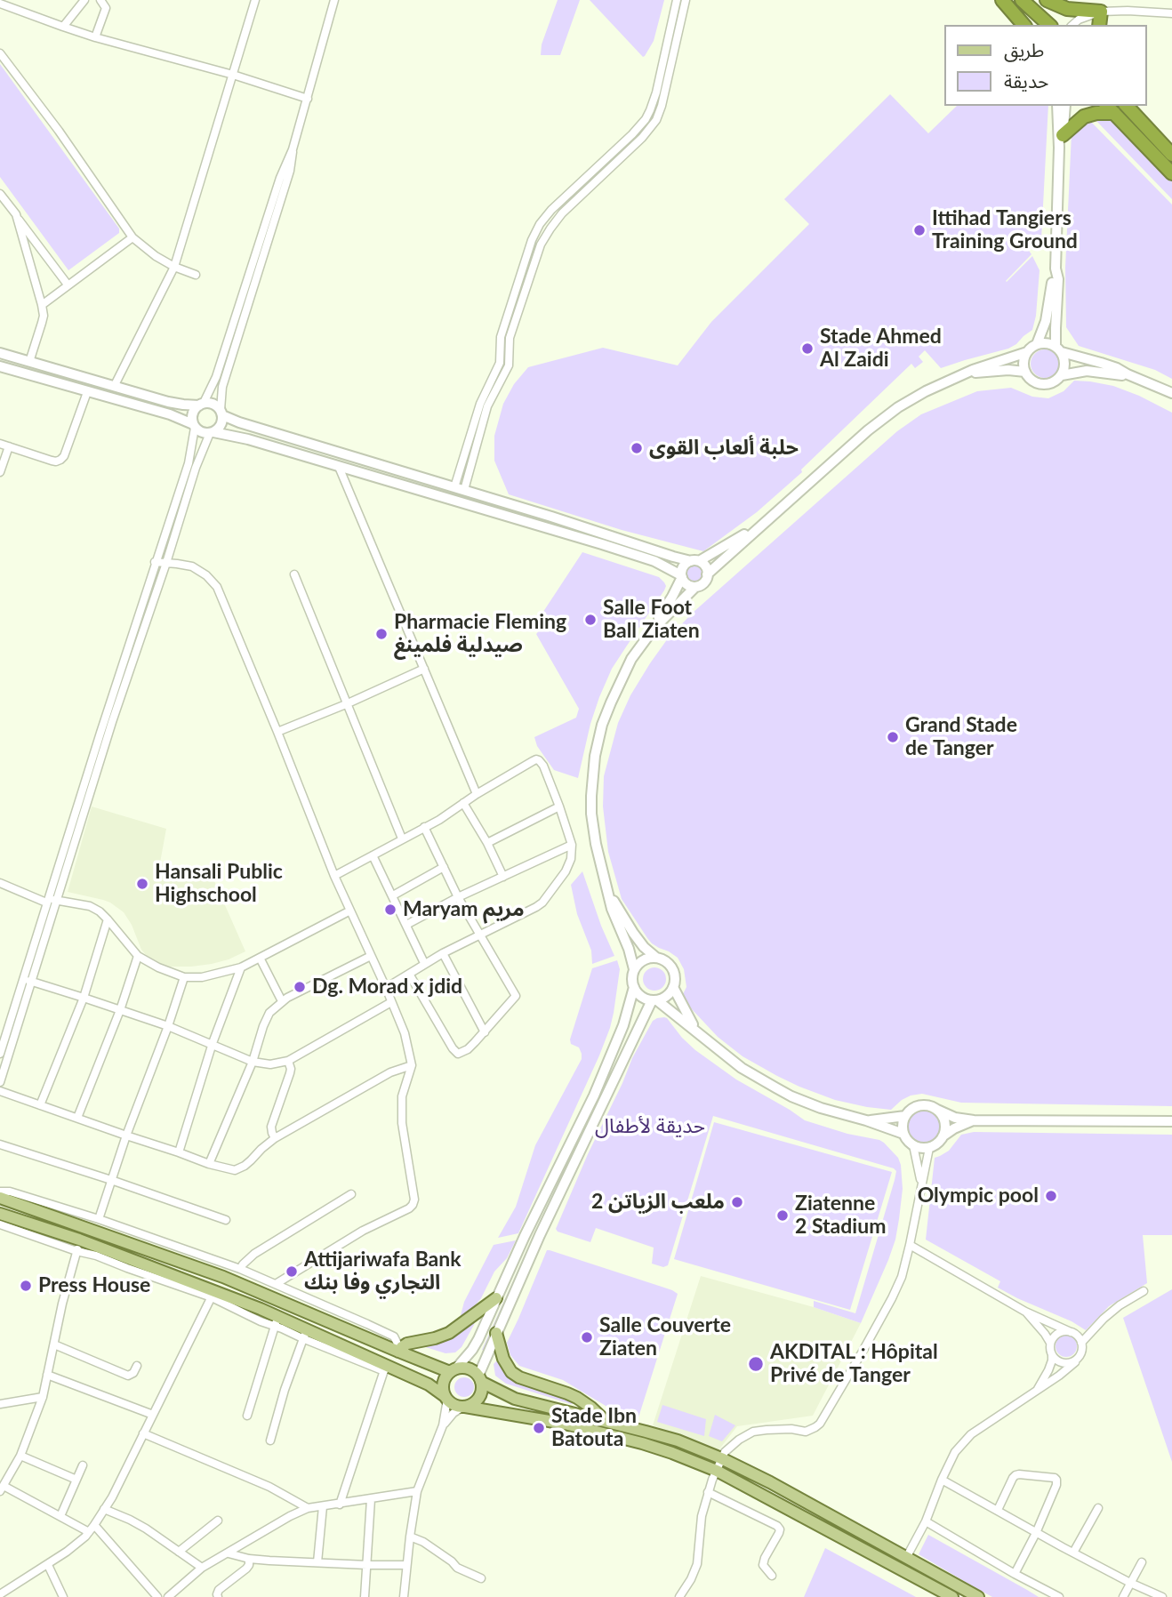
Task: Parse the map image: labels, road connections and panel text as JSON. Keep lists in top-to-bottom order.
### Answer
{
  "parks": ["حديقة لأطفال"],
  "places": [
    "Ittihad Tangiers Training Ground",
    "Stade Ahmed Al Zaidi",
    "حلبة ألعاب القوى",
    "Salle Foot Ball Ziaten",
    "Pharmacie Fleming صيدلية فلمينغ",
    "Grand Stade de Tanger",
    "Hansali Public Highschool",
    "Maryam مريم",
    "Dg. Morad x jdid",
    "Olympic pool",
    "ملعب الزياتن 2",
    "Ziatenne 2 Stadium",
    "Attijariwafa Bank التجاري وفا بنك",
    "Press House",
    "Salle Couverte Ziaten",
    "AKDITAL : Hôpital Privé de Tanger",
    "Stade Ibn Batouta"
  ],
  "legend": ["طريق", "حديقة"]
}
